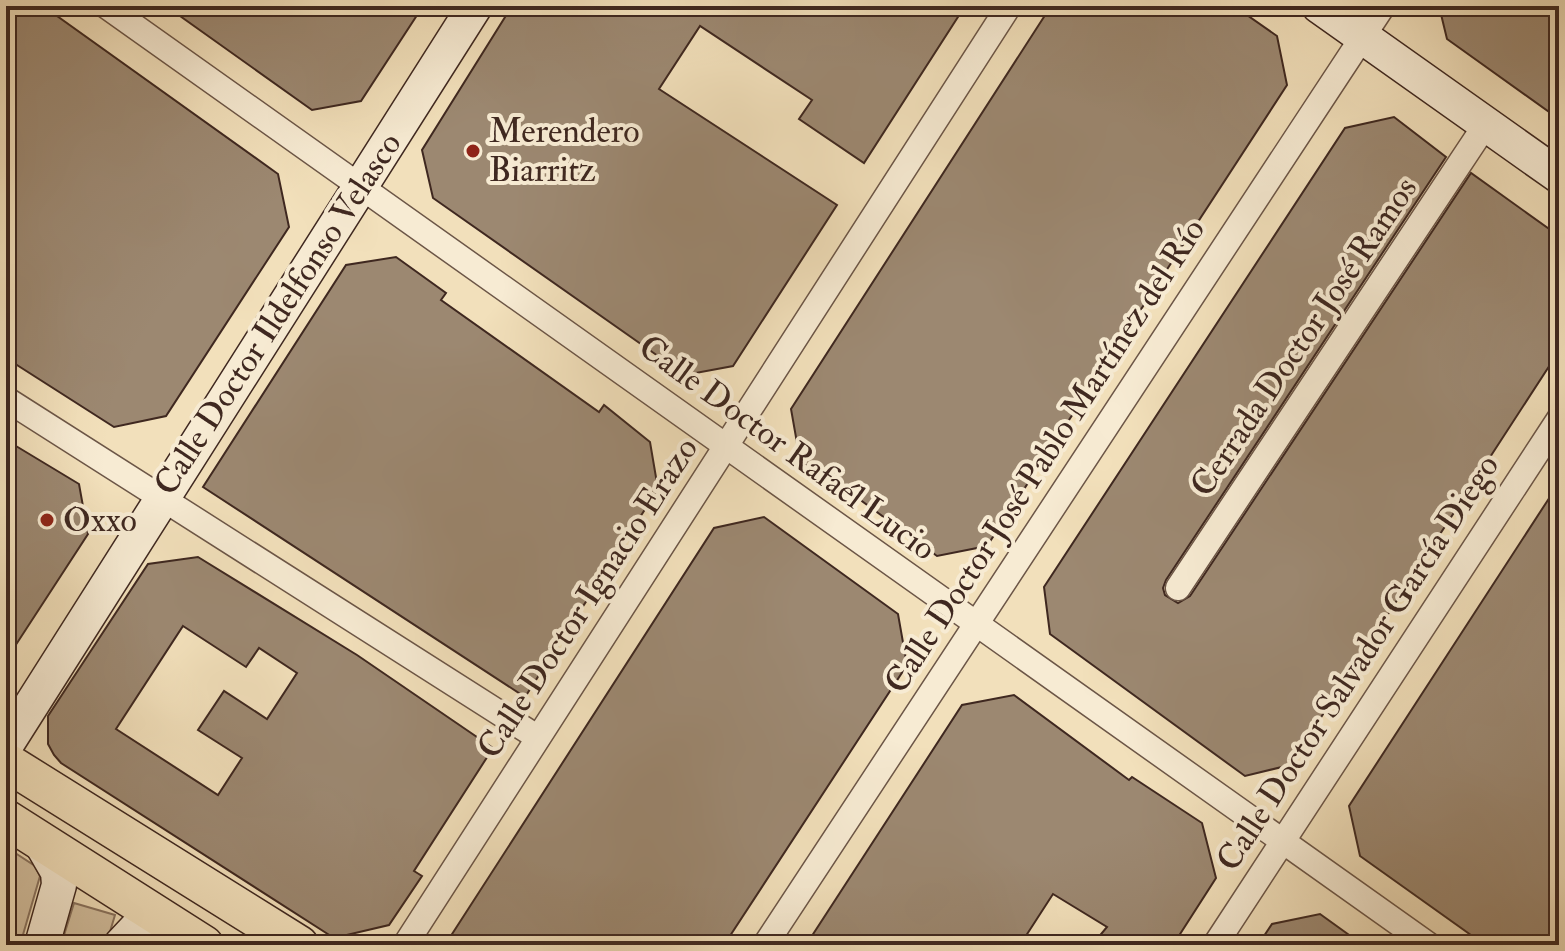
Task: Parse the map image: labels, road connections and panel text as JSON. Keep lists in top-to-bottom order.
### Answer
{
  "streets": {
    "street": [
      "Calle Doctor Ildelfonso Velasco",
      "Cerrada Doctor José Ramos",
      "Calle Doctor Rafaél Lucio",
      "Calle Doctor José Pablo Martínez del Río",
      "Calle Doctor Ignacio Erazo",
      "Calle Doctor Salvador García Diego"
    ]
  },
  "crossings": [
    ["Calle Doctor Ildelfonso Velasco", "Calle Doctor Rafaél Lucio"],
    ["Calle Doctor Rafaél Lucio", "Calle Doctor José Pablo Martínez del Río"],
    ["Calle Doctor Rafaél Lucio", "Calle Doctor Ignacio Erazo"],
    ["Calle Doctor Rafaél Lucio", "Calle Doctor Salvador García Diego"]
  ],
  "places": ["Merendero Biarritz", "Oxxo"]
}
